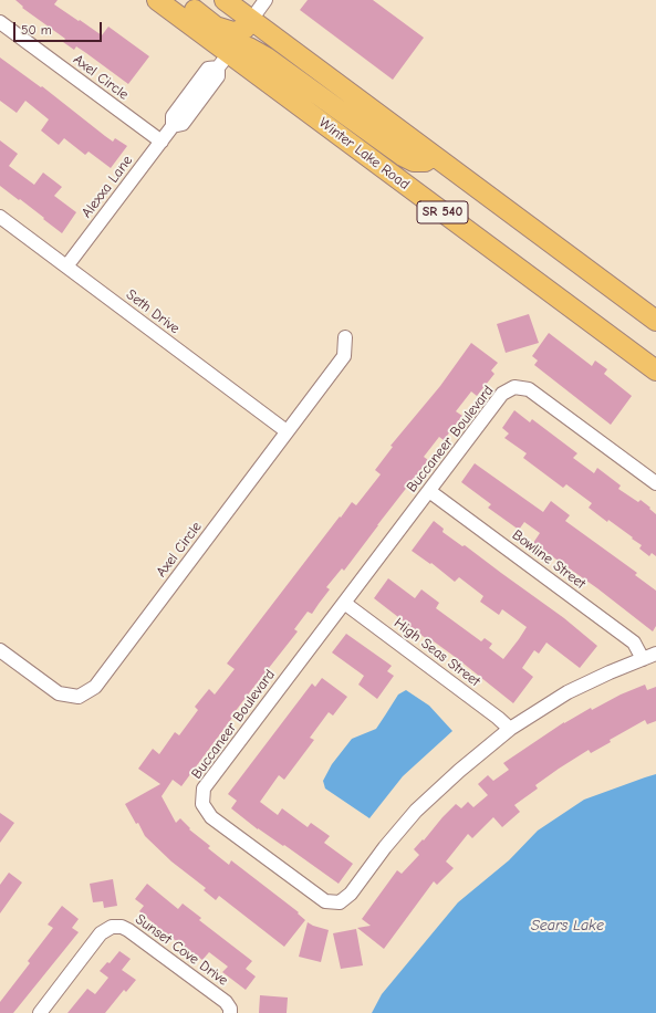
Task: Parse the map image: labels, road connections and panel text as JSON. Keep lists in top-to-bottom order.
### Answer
{
  "streets": {
    "main road": ["Winter Lake Road", "SR 540"],
    "street": [
      "Axel Circle",
      "Alexxa Lane",
      "Seth Drive",
      "Buccaneer Boulevard",
      "Bowline Street",
      "High Seas Street",
      "Sunset Cove Drive"
    ]
  },
  "crossings": [
    ["Axel Circle", "Alexxa Lane"],
    ["Axel Circle", "Seth Drive"],
    ["Winter Lake Road", "Alexxa Lane"],
    ["Alexxa Lane", "Seth Drive"],
    ["Buccaneer Boulevard", "Bowline Street"],
    ["Buccaneer Boulevard", "High Seas Street"]
  ],
  "water": ["Sears Lake"],
  "scale_bar": "50 m"
}
